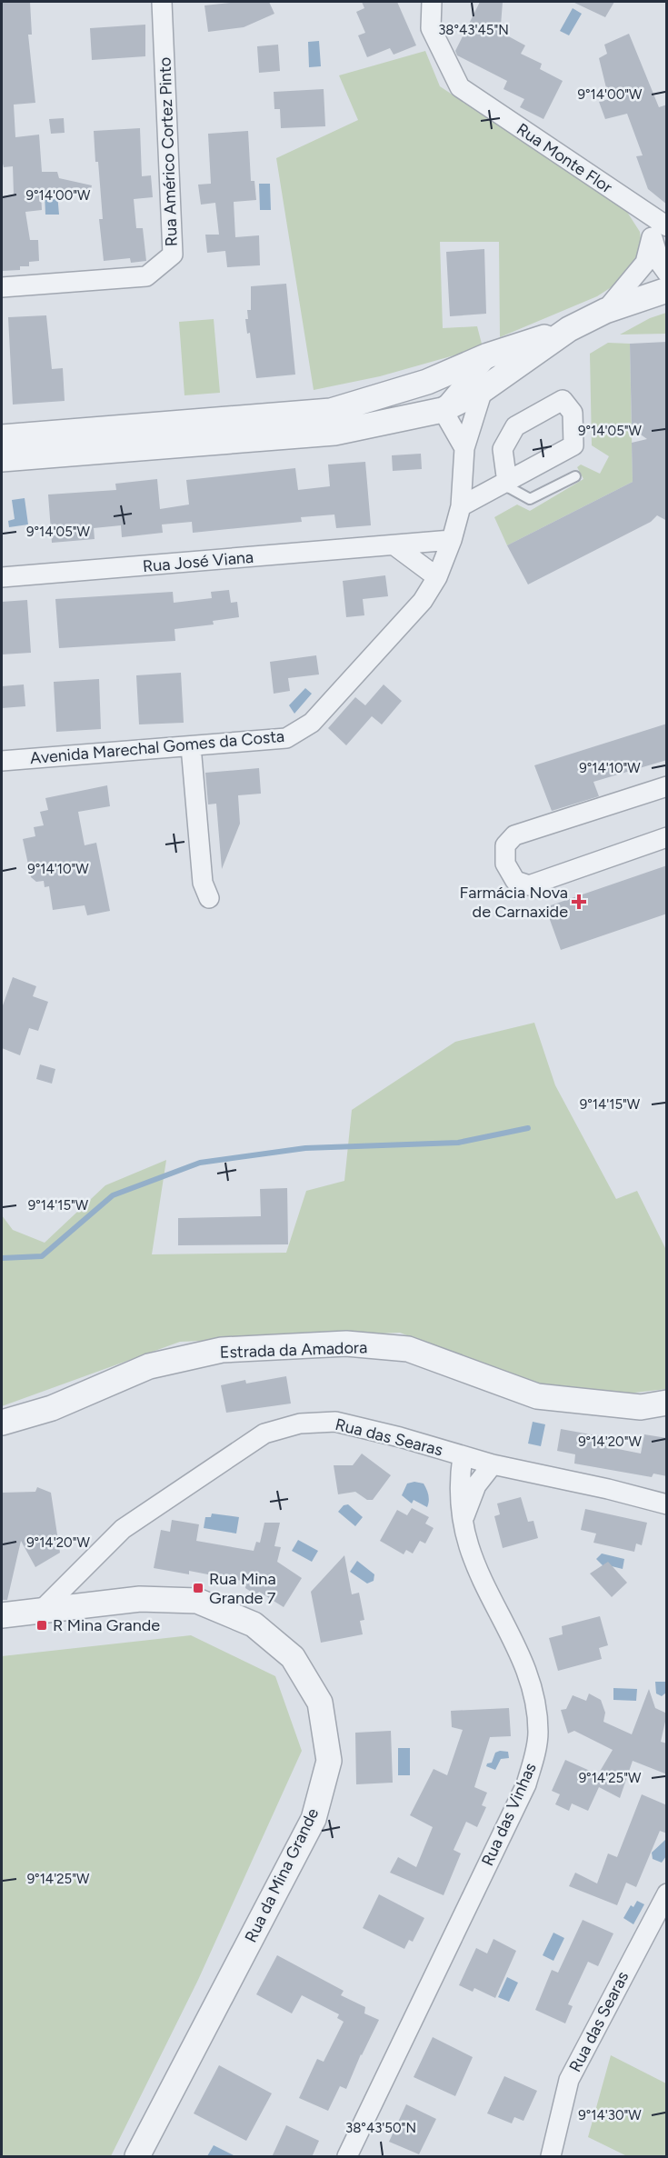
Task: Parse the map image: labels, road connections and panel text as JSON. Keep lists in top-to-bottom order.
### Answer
{
  "streets": {
    "street": [
      "Rua Américo Cortez Pinto",
      "Rua Monte Flor",
      "Rua José Viana",
      "Avenida Marechal Gomes da Costa",
      "Estrada da Amadora",
      "Rua das Searas",
      "Rua das Vinhas",
      "Rua da Mina Grande"
    ]
  },
  "crossings": [
    ["Rua José Viana", "Avenida Marechal Gomes da Costa"],
    ["Rua das Searas", "Rua das Vinhas"],
    ["Rua das Searas", "Rua da Mina Grande"]
  ],
  "places": {
    "health": ["Farmácia Nova de Carnaxide"],
    "transit": ["Rua Mina Grande 7", "R Mina Grande"]
  },
  "coordinates": [
    "38°43'45\"N",
    "9°14'00\"W",
    "9°14'05\"W",
    "9°14'10\"W",
    "9°14'15\"W",
    "9°14'20\"W",
    "9°14'25\"W",
    "9°14'30\"W",
    "38°43'50\"N"
  ]
}
